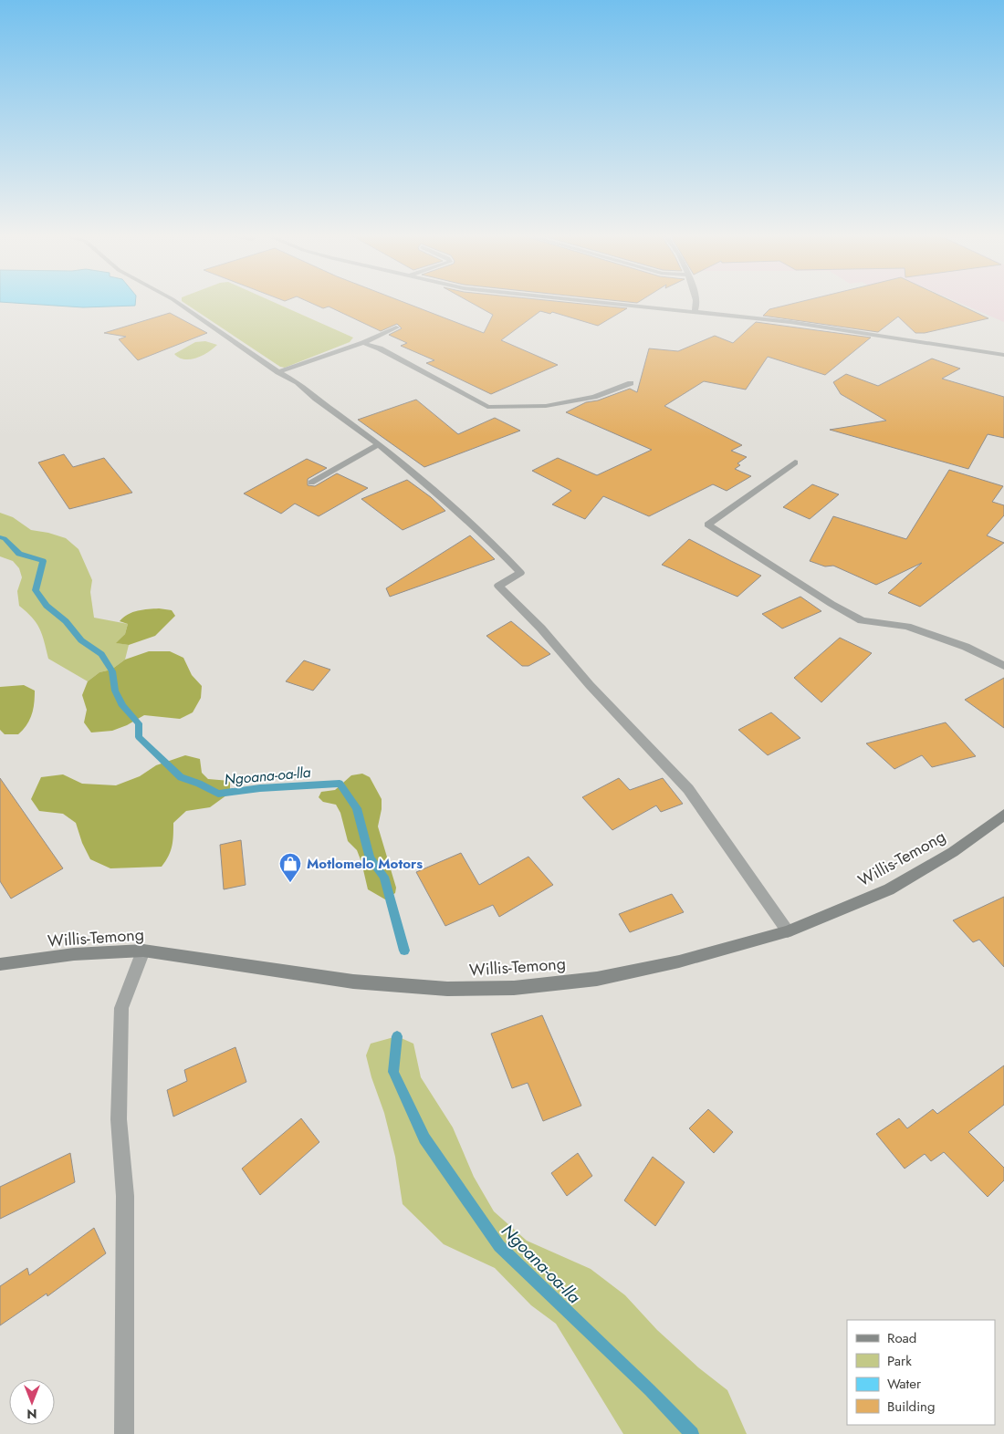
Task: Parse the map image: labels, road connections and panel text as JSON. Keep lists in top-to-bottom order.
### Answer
{
  "streets": {
    "main road": ["Willis-Temong"]
  },
  "water": ["Ngoana-oa-lla"],
  "places": {
    "shop": ["Motlomelo Motors"]
  },
  "legend": [
    "Road",
    "Park",
    "Water",
    "Building"
  ],
  "north": "bottom"
}
